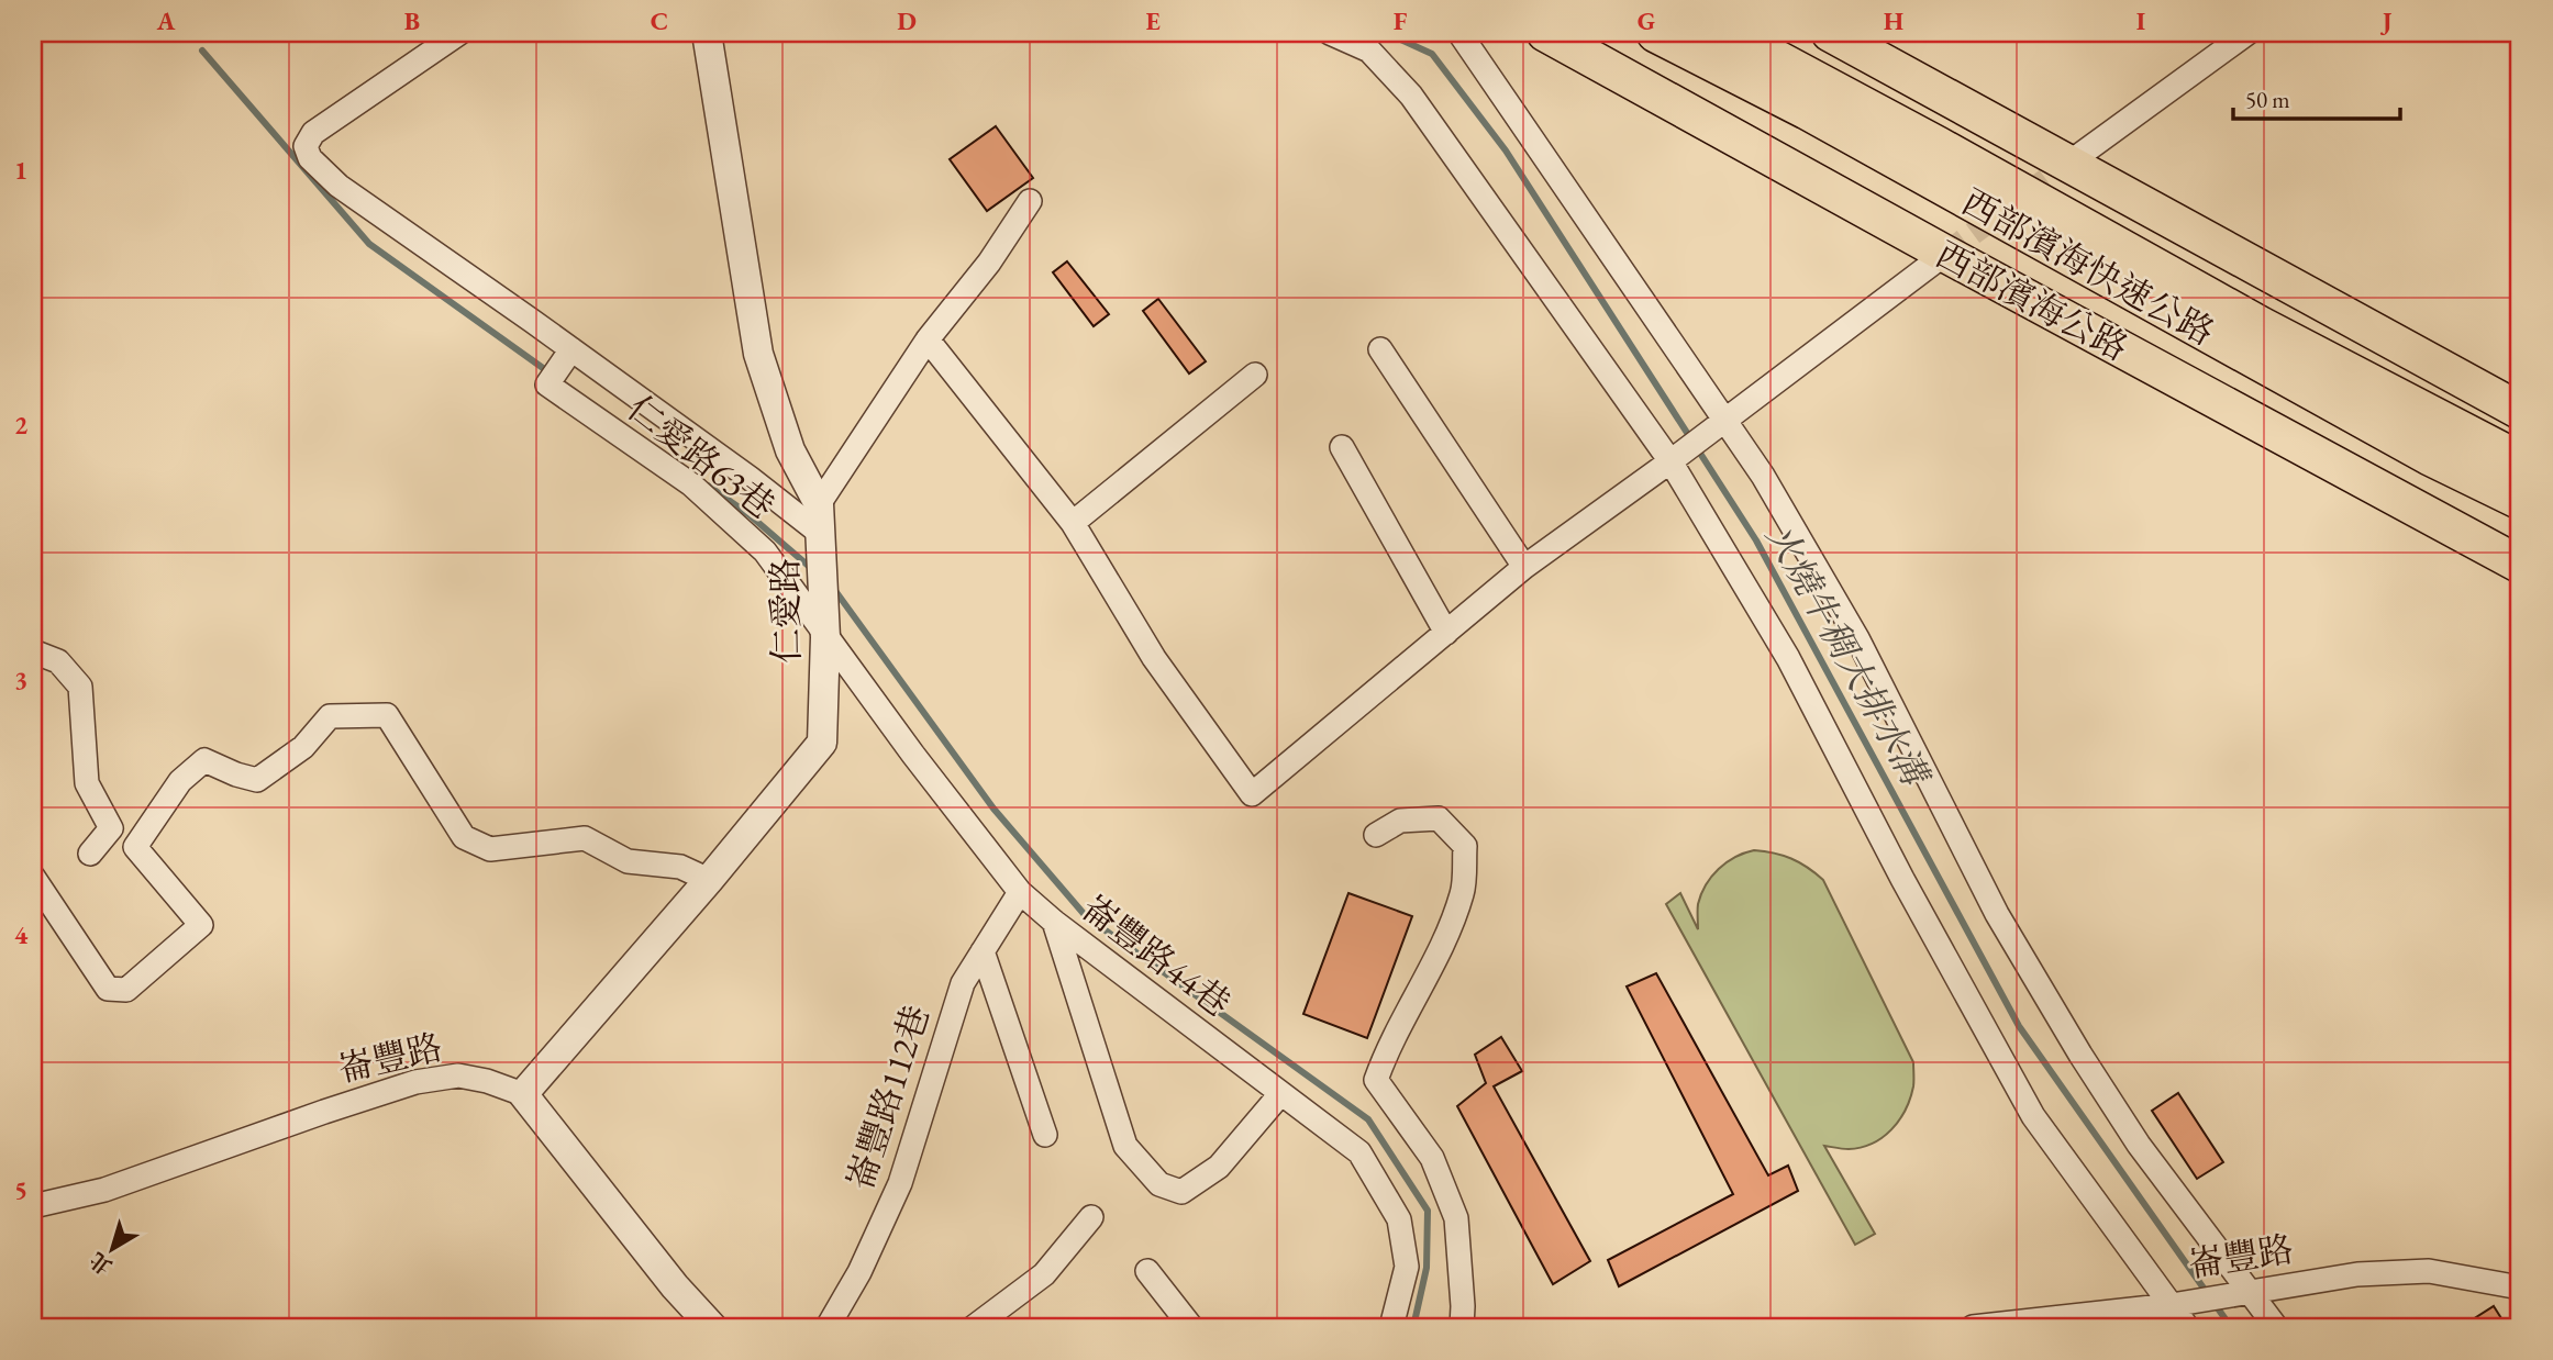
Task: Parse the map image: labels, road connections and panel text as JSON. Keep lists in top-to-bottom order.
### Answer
{
  "streets": {
    "highway": ["西部濱海快速公路"],
    "main road": ["西部濱海公路"],
    "street": [
      "仁愛路63巷",
      "仁愛路",
      "崙豐路44巷",
      "崙豐路",
      "崙豐路112巷"
    ]
  },
  "crossings": [
    ["仁愛路63巷", "仁愛路"],
    ["仁愛路63巷", "崙豐路44巷"],
    ["仁愛路", "崙豐路44巷"],
    ["仁愛路", "崙豐路"],
    ["崙豐路44巷", "崙豐路112巷"]
  ],
  "water": ["火燒牛稠大排水溝"],
  "scale_bar": "50 m",
  "north": "bottom left",
  "grid": {
    "columns": [
      "A",
      "B",
      "C",
      "D",
      "E",
      "F",
      "G",
      "H",
      "I",
      "J"
    ],
    "rows": [
      "1",
      "2",
      "3",
      "4",
      "5"
    ]
  }
}
